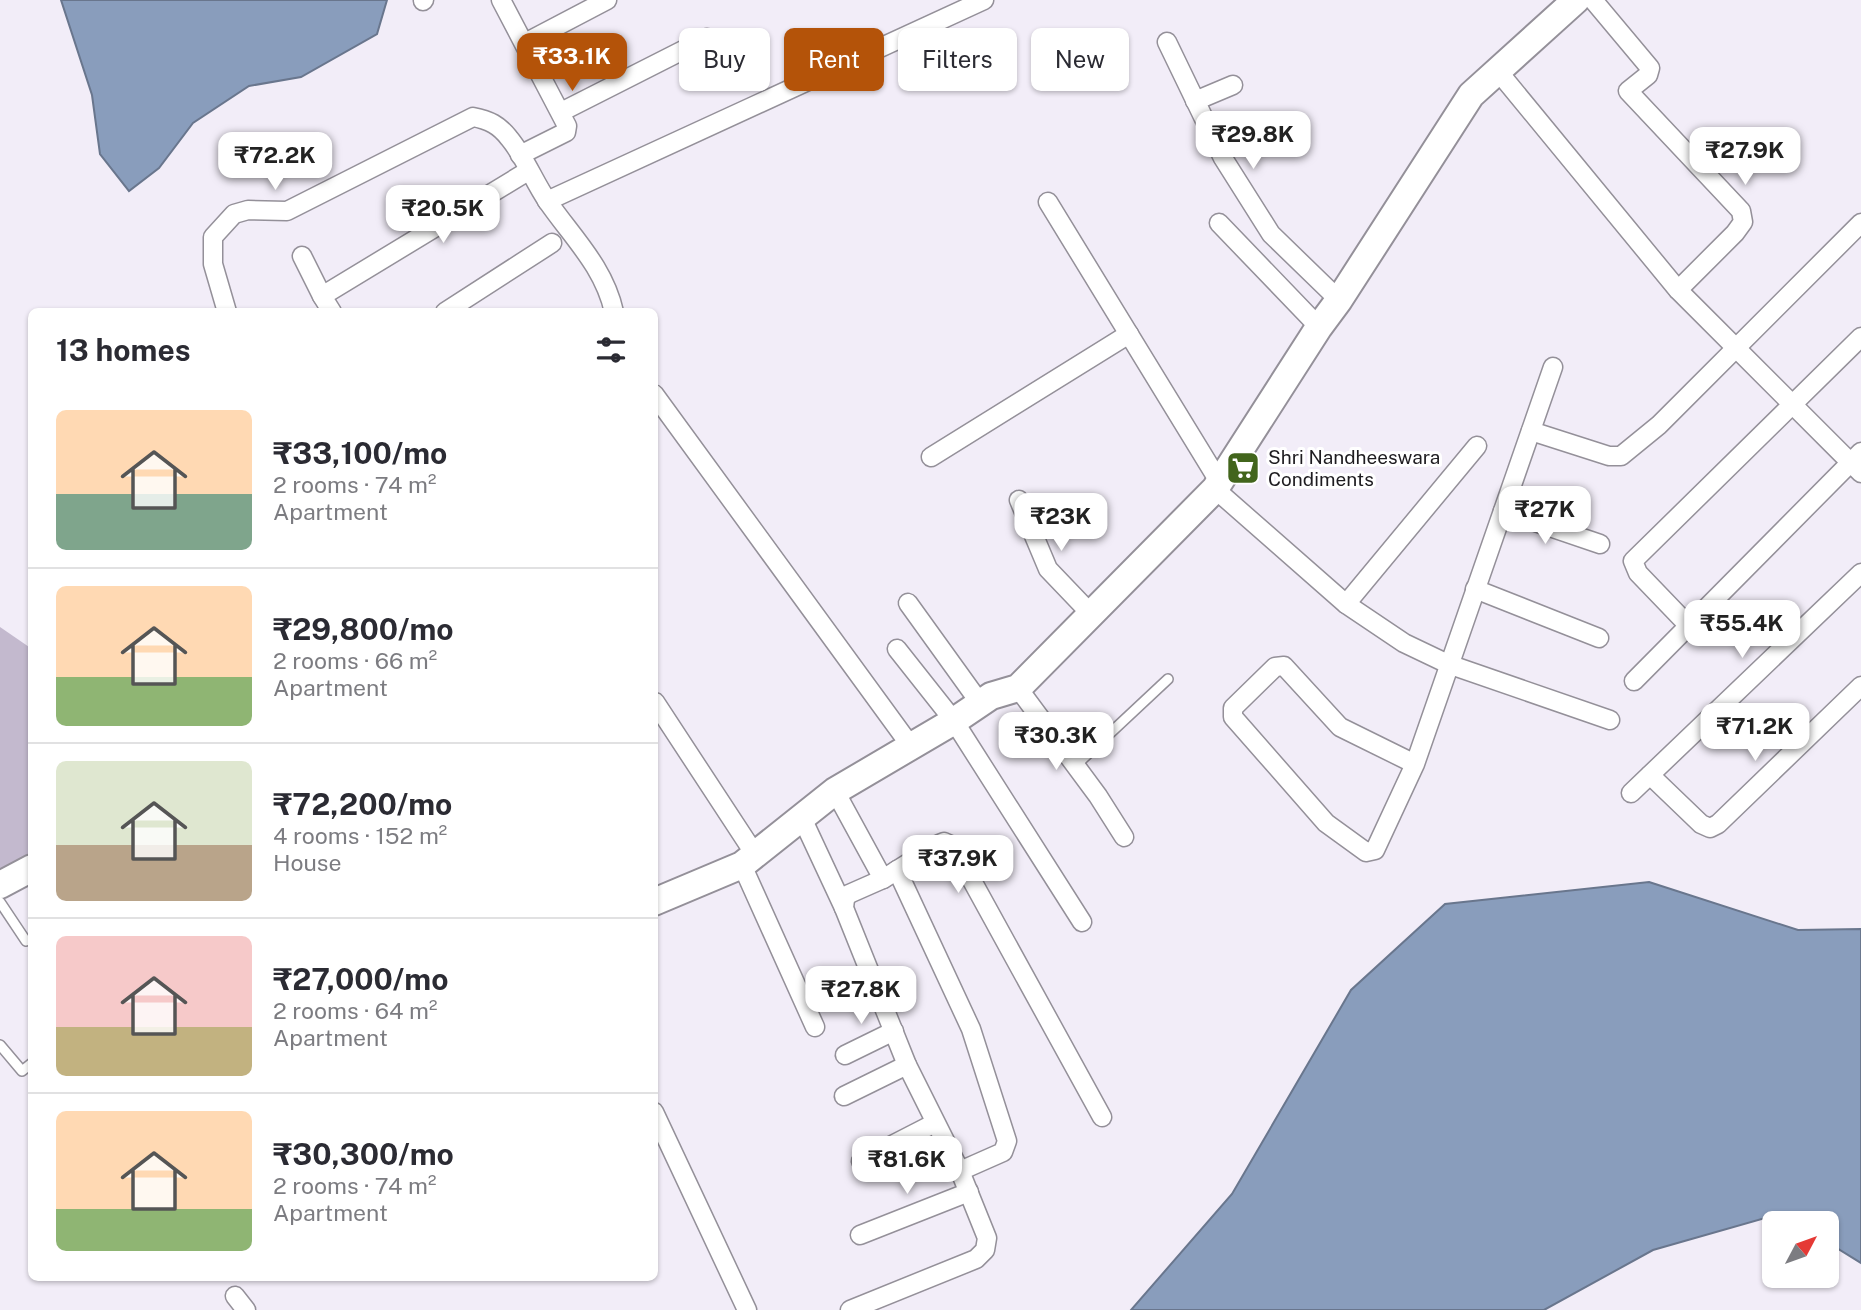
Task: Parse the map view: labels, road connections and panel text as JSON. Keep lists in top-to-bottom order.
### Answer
{
  "places": {
    "supermarket": ["Shri Nandheeswara Condiments"]
  },
  "north": "top right",
  "page": {
    "chip": [
      "Buy",
      "Rent",
      "Filters",
      "New"
    ],
    "price": [
      "₹33.1K",
      "₹29.8K",
      "₹27.9K",
      "₹72.2K",
      "₹20.5K",
      "₹27K",
      "₹23K",
      "₹55.4K",
      "₹71.2K",
      "₹30.3K",
      "₹37.9K",
      "₹27.8K",
      "₹81.6K"
    ],
    "heading": "13 homes",
    "list": [
      {
        "name": "₹33,100/mo",
        "note": "2 rooms · 74 m² · Apartment"
      },
      {
        "name": "₹29,800/mo",
        "note": "2 rooms · 66 m² · Apartment"
      },
      {
        "name": "₹72,200/mo",
        "note": "4 rooms · 152 m² · House"
      },
      {
        "name": "₹27,000/mo",
        "note": "2 rooms · 64 m² · Apartment"
      },
      {
        "name": "₹30,300/mo",
        "note": "2 rooms · 74 m² · Apartment"
      }
    ]
  }
}
